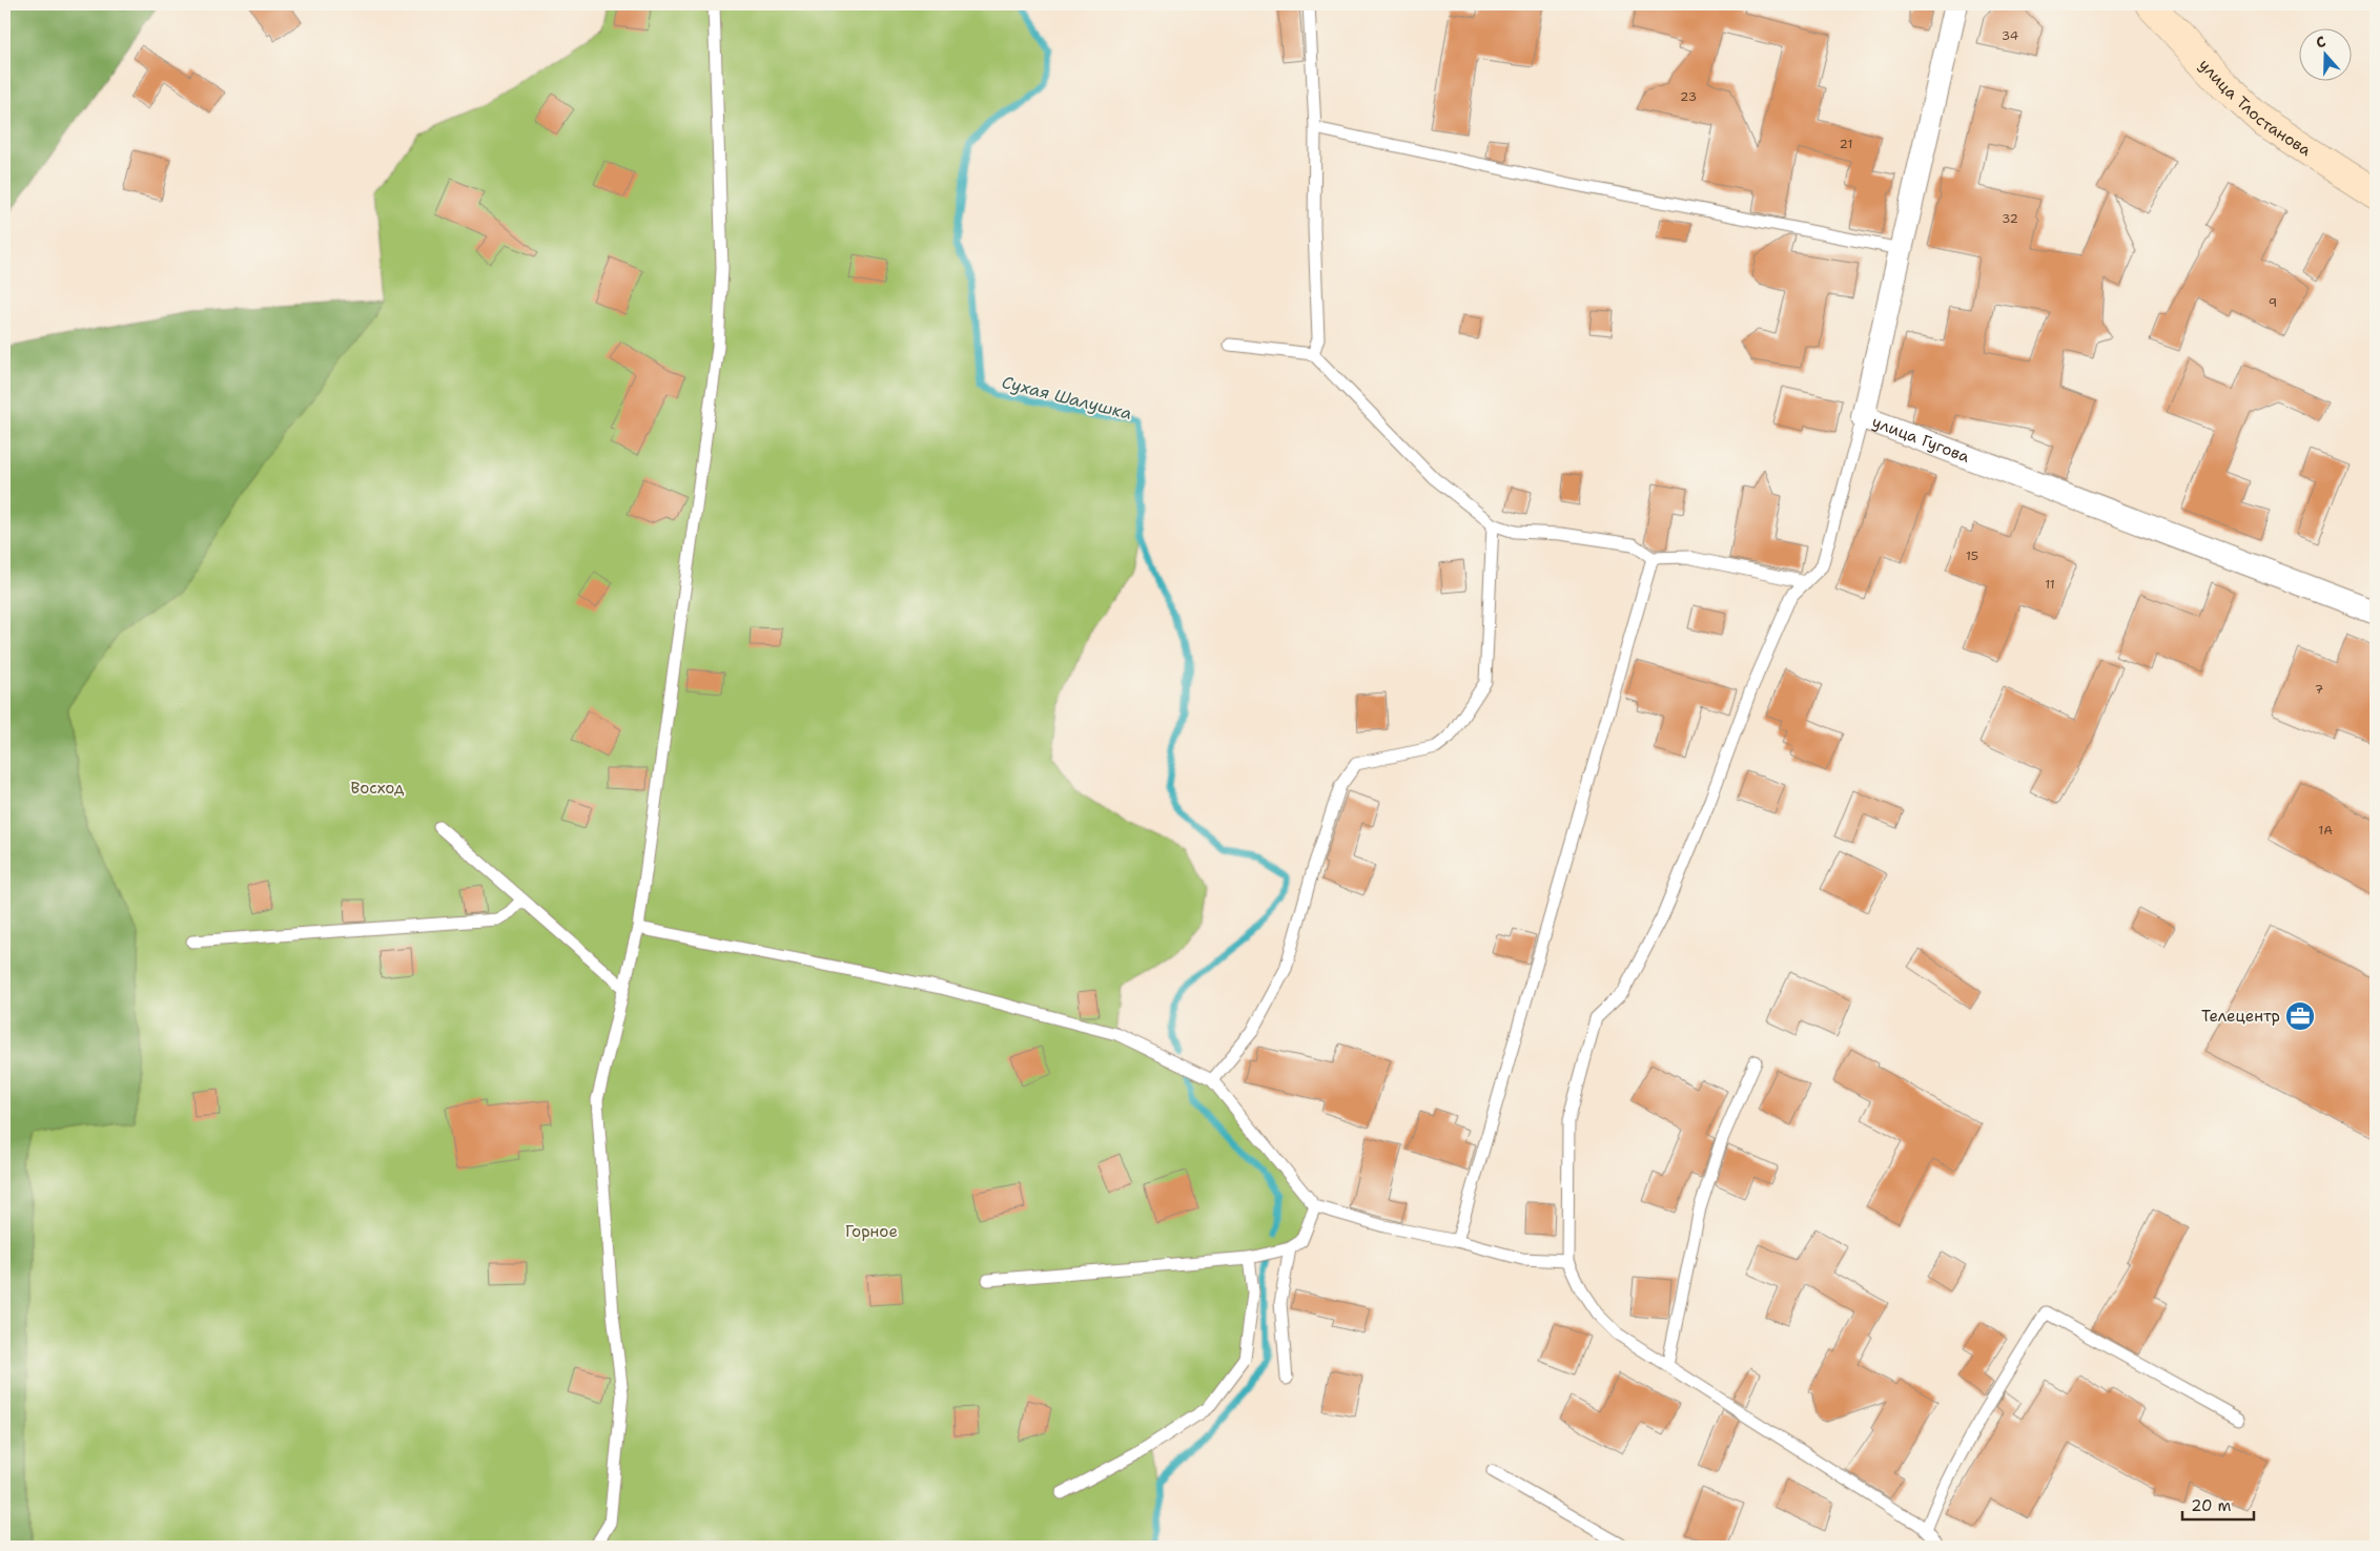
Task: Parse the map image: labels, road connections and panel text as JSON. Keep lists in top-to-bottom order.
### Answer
{
  "streets": {
    "main road": ["улица Тлостанова"],
    "street": ["улица Гугова"]
  },
  "water": ["Сухая Шалушка"],
  "parks": ["Восход", "Горное"],
  "places": {
    "office": ["Телецентр"]
  },
  "house_numbers": [
    "34",
    "23",
    "21",
    "32",
    "9",
    "15",
    "11",
    "7",
    "1А"
  ],
  "scale_bar": "20 m",
  "north": "top"
}
